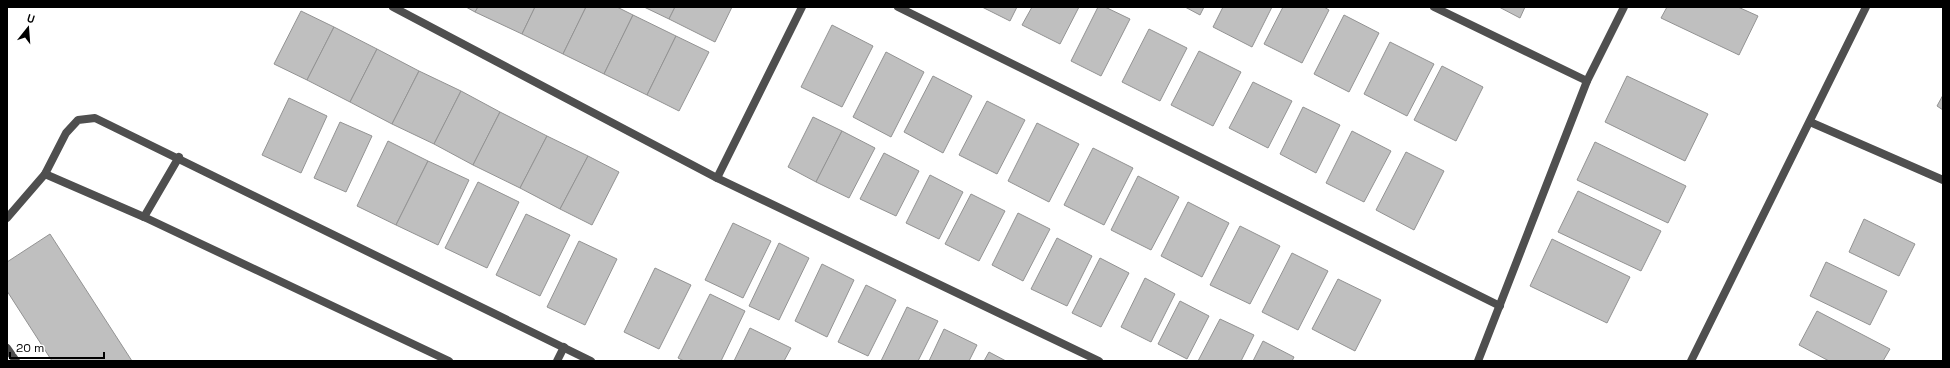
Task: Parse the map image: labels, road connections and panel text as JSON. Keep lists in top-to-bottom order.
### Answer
{
  "scale_bar": "20 m",
  "north": "top"
}
